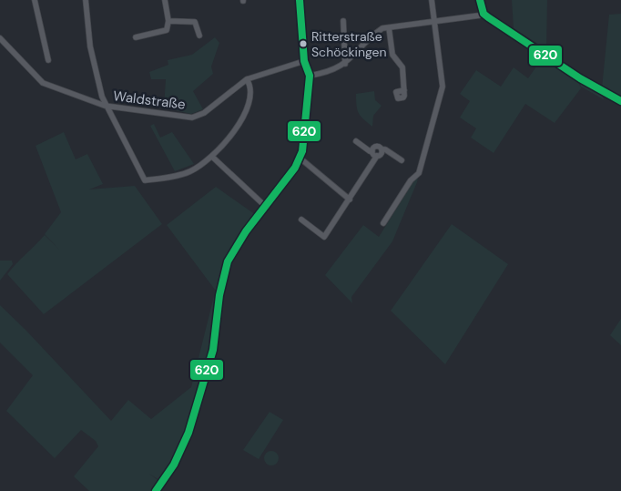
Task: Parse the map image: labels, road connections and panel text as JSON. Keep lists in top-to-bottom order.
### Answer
{
  "streets": {
    "street": ["Waldstraße"]
  },
  "places": ["Ritterstraße Schöckingen"],
  "lines": ["transit line 620"]
}
